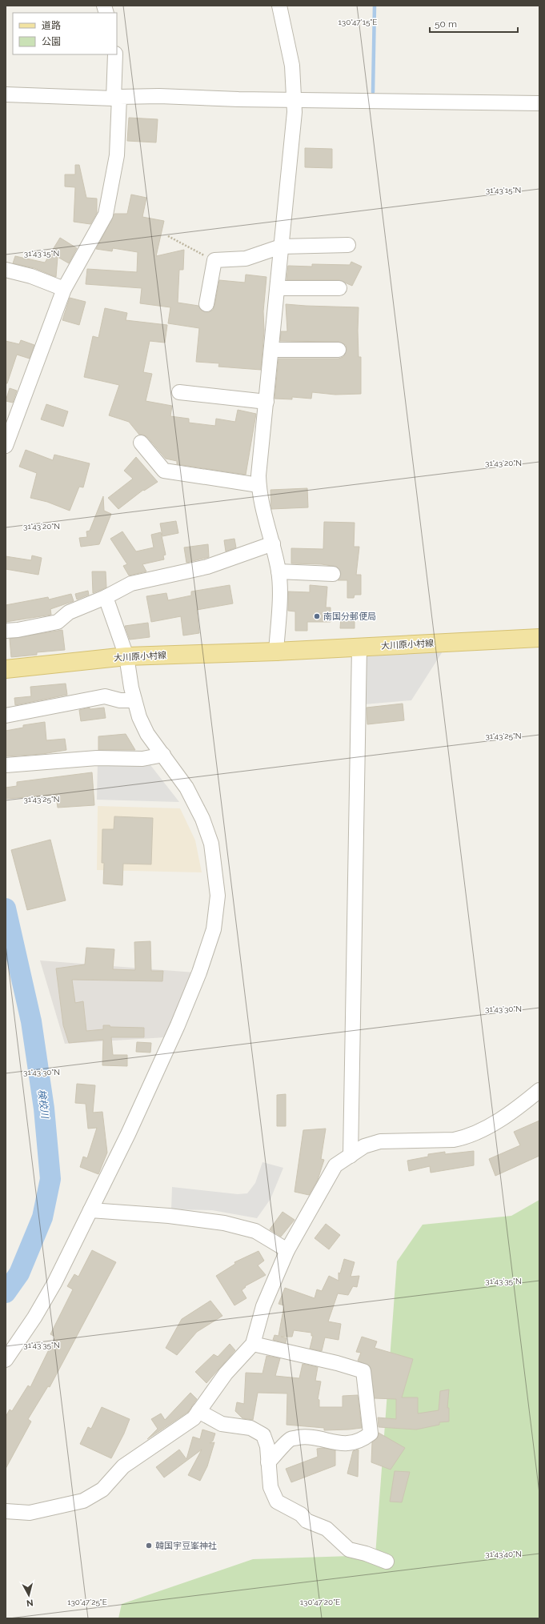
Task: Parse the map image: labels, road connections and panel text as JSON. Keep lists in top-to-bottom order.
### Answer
{
  "streets": {
    "main road": ["大川原小村線"]
  },
  "water": ["検校川"],
  "places": ["南国分郵便局", "韓国宇豆峯神社"],
  "legend": ["道路", "公園"],
  "scale_bar": "50 m",
  "north": "bottom",
  "coordinates": [
    "130°47'15\"E",
    "31°43'15\"N",
    "31°43'20\"N",
    "31°43'25\"N",
    "31°43'30\"N",
    "31°43'35\"N",
    "31°43'40\"N",
    "130°47'25\"E",
    "130°47'20\"E"
  ]
}
